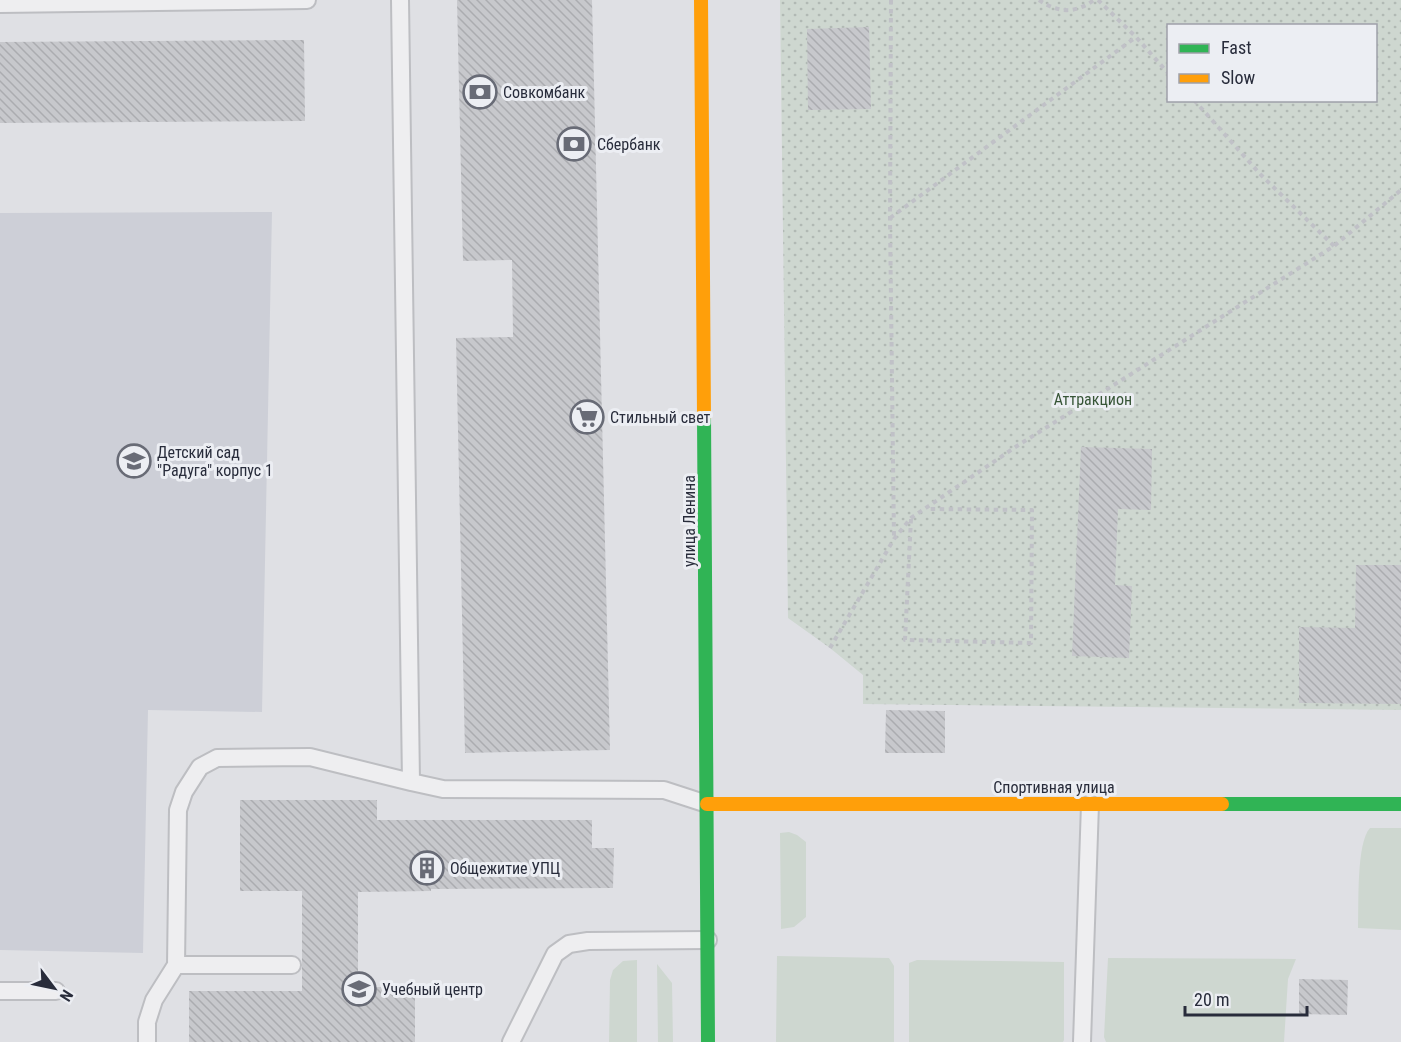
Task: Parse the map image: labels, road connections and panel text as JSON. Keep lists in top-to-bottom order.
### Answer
{
  "streets": {
    "street": ["улица Ленина", "Спортивная улица"]
  },
  "crossings": [
    ["улица Ленина", "Спортивная улица"]
  ],
  "parks": ["Аттракцион"],
  "places": {
    "bank": ["Совкомбанк", "Сбербанк"],
    "supermarket": ["Стильный свет"],
    "school or university": ["Детский сад \"Радуга\" корпус 1", "Учебный центр"],
    "building": ["Общежитие УПЦ"]
  },
  "legend": ["Fast", "Slow"],
  "scale_bar": "20 m",
  "north": "bottom right"
}
